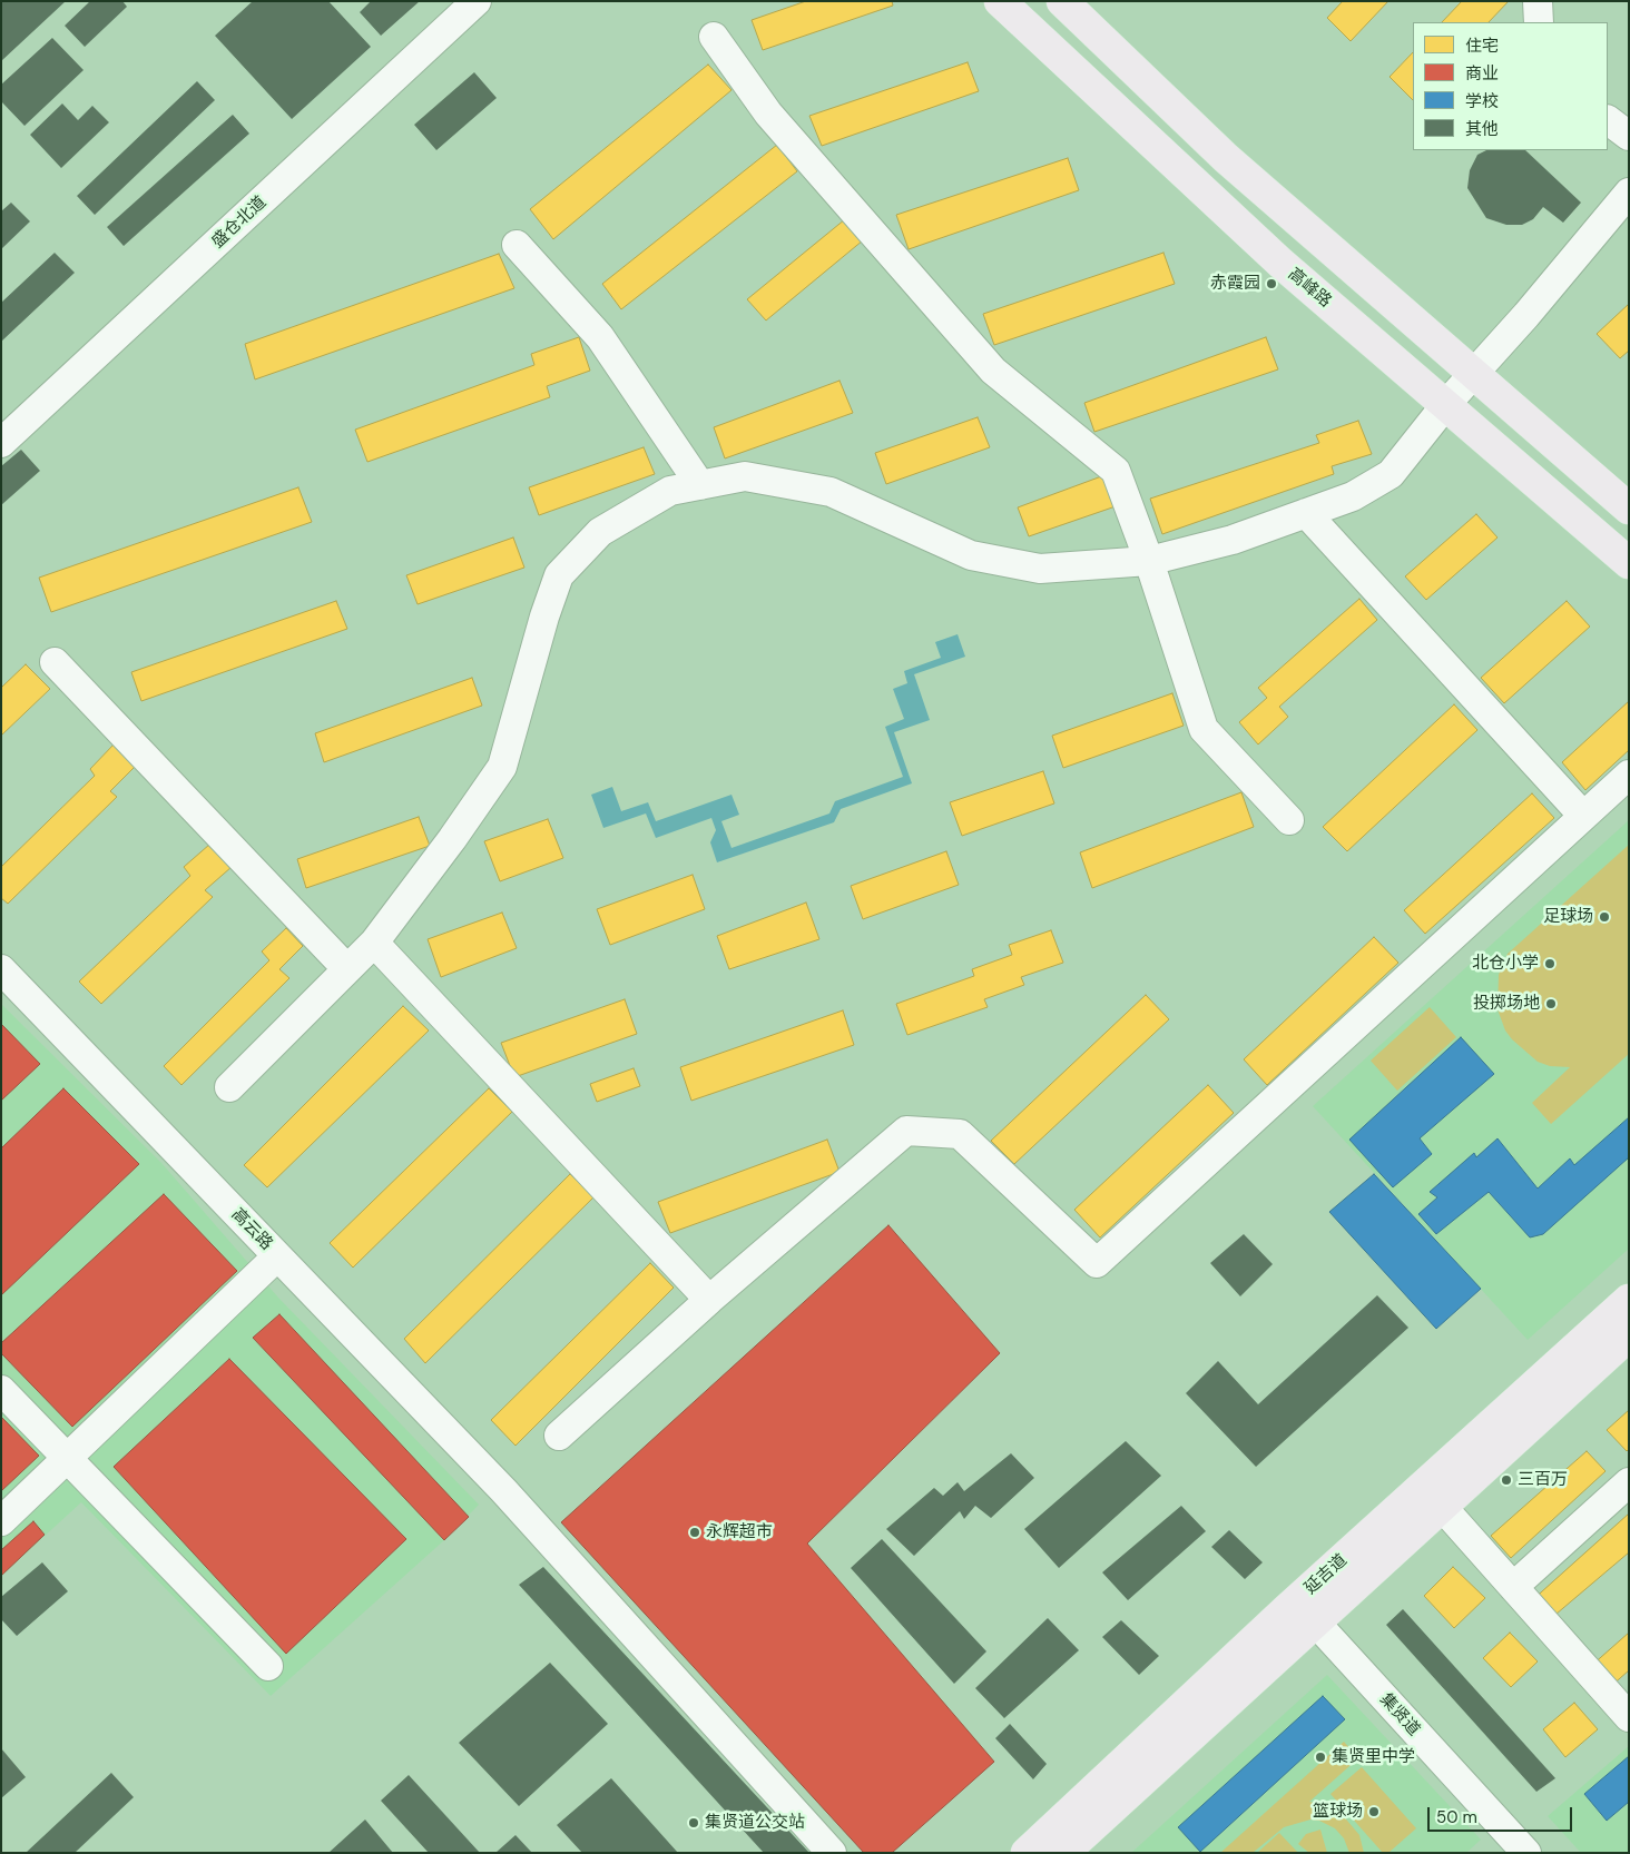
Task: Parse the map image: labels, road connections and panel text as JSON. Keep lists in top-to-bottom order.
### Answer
{
  "streets": {
    "main road": ["高峰路", "延吉道"],
    "street": ["盛仓北道", "高云路", "集贤道"]
  },
  "crossings": [
    ["延吉道", "集贤道"]
  ],
  "places": [
    "赤霞园",
    "足球场",
    "北仓小学",
    "投掷场地",
    "三百万",
    "永辉超市",
    "集贤里中学",
    "篮球场",
    "集贤道公交站"
  ],
  "legend": [
    "住宅",
    "商业",
    "学校",
    "其他"
  ],
  "scale_bar": "50 m"
}
